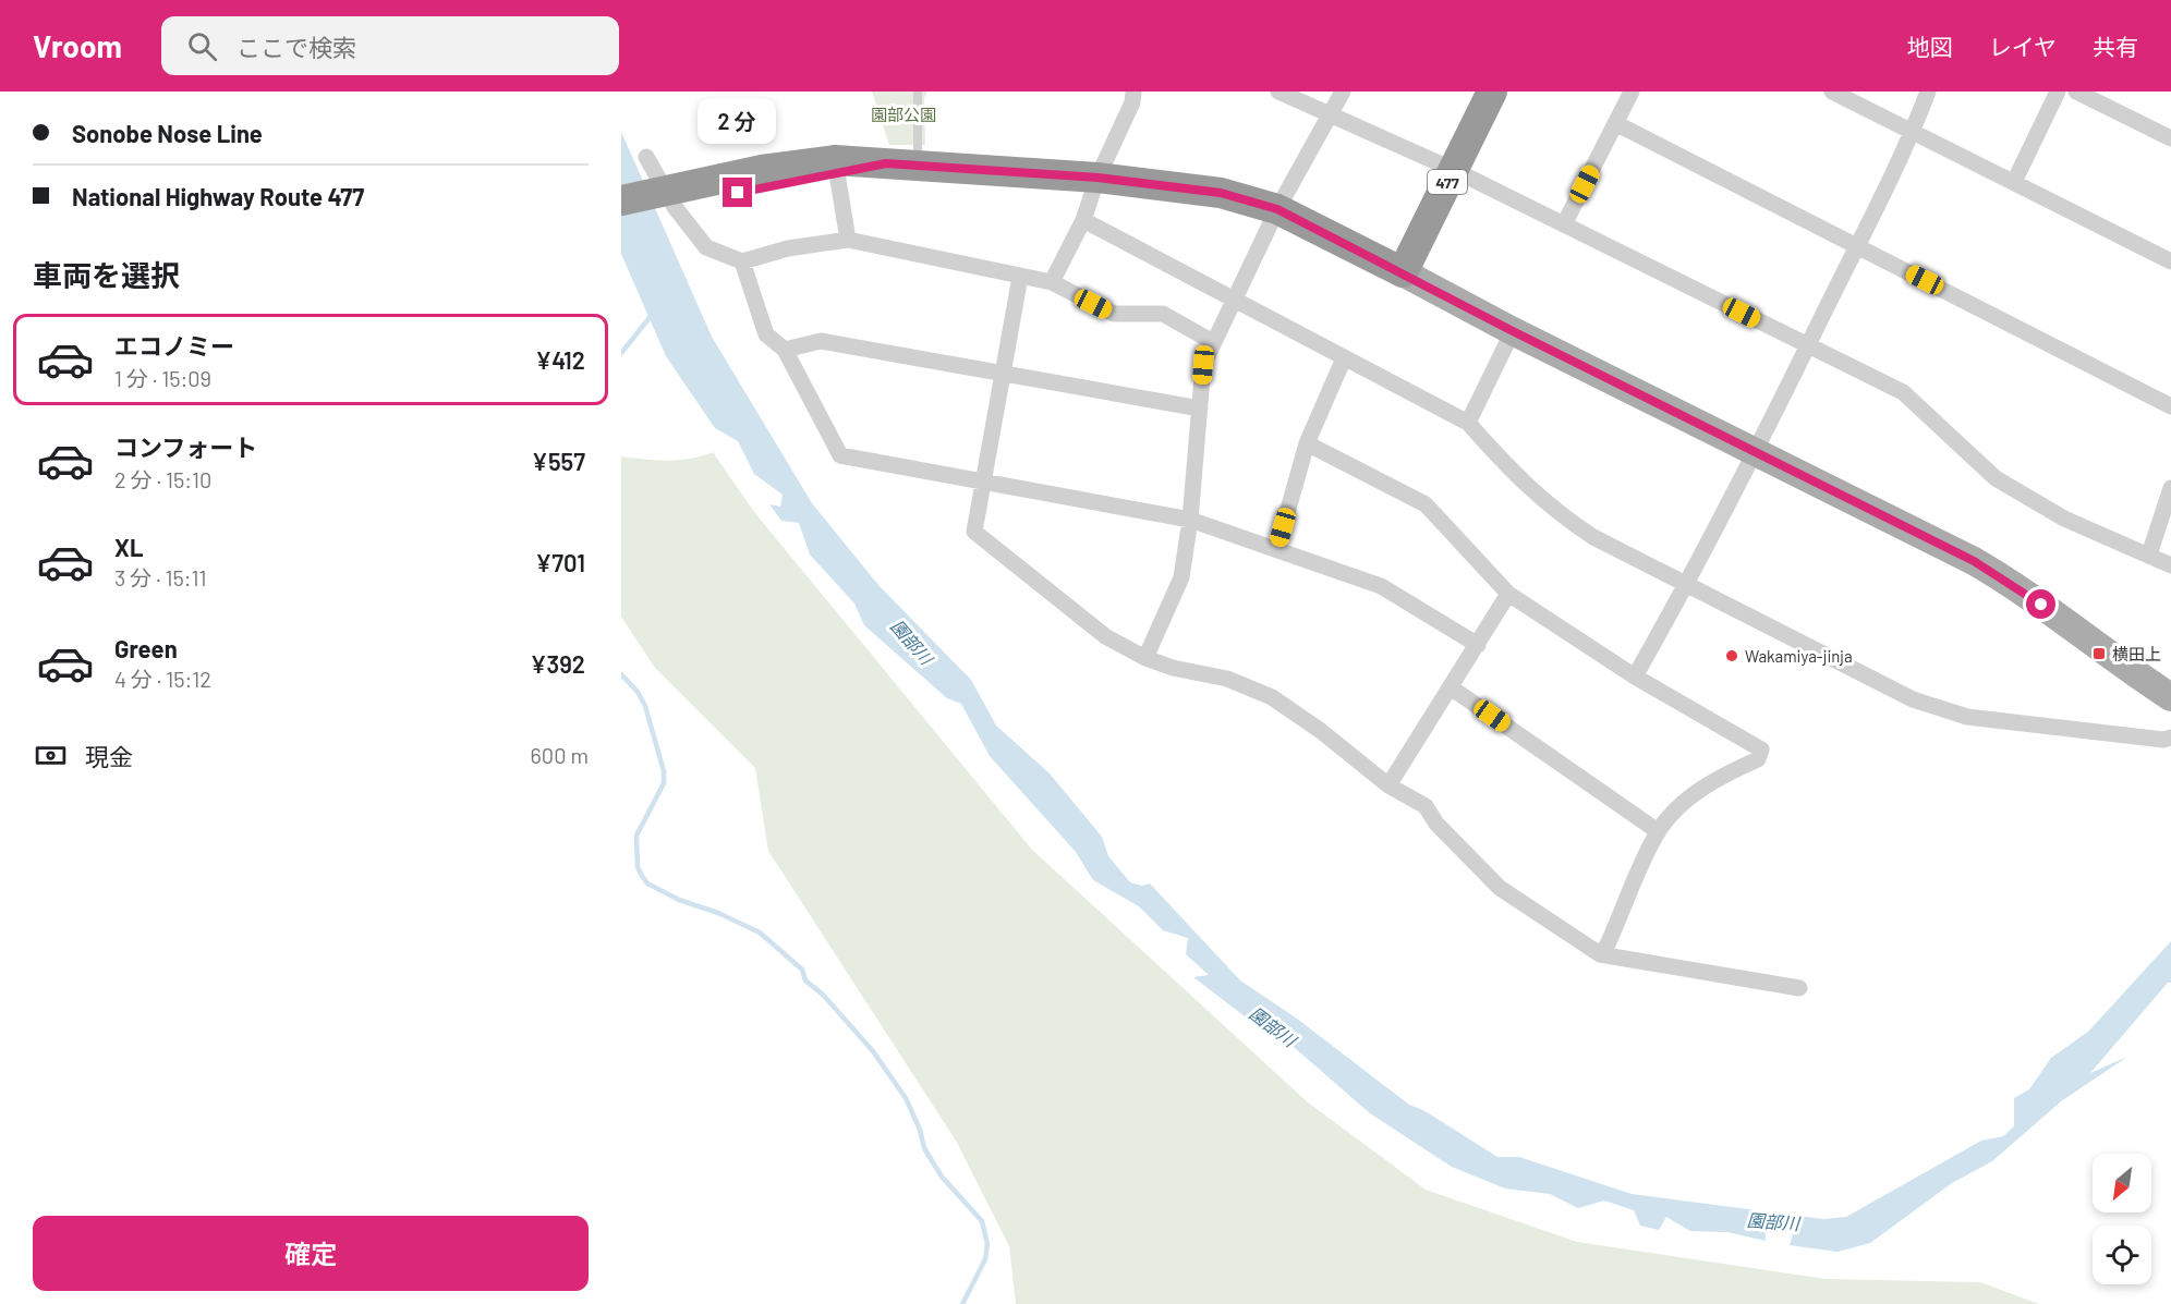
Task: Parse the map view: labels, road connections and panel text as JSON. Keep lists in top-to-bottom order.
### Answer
{
  "streets": {
    "highway": ["477"]
  },
  "water": ["園部川"],
  "parks": ["園部公園"],
  "places": {
    "transit": ["横田上"],
    "other": ["Wakamiya-jinja"]
  },
  "north": "bottom left",
  "page": {
    "header": "Vroom",
    "search": "ここで検索",
    "nav": ["地図", "レイヤ", "共有"],
    "banner": ["Sonobe Nose Line", "National Highway Route 477"],
    "bubble": "2 分",
    "heading": "車両を選択",
    "list": [
      {
        "name": "エコノミー",
        "note": "1 分 · 15:09",
        "value": "¥412"
      },
      {
        "name": "コンフォート",
        "note": "2 分 · 15:10",
        "value": "¥557"
      },
      {
        "name": "XL",
        "note": "3 分 · 15:11",
        "value": "¥701"
      },
      {
        "name": "Green",
        "note": "4 分 · 15:12",
        "value": "¥392"
      }
    ],
    "pay": ["現金", "600 m"],
    "buttons": "確定"
  }
}
